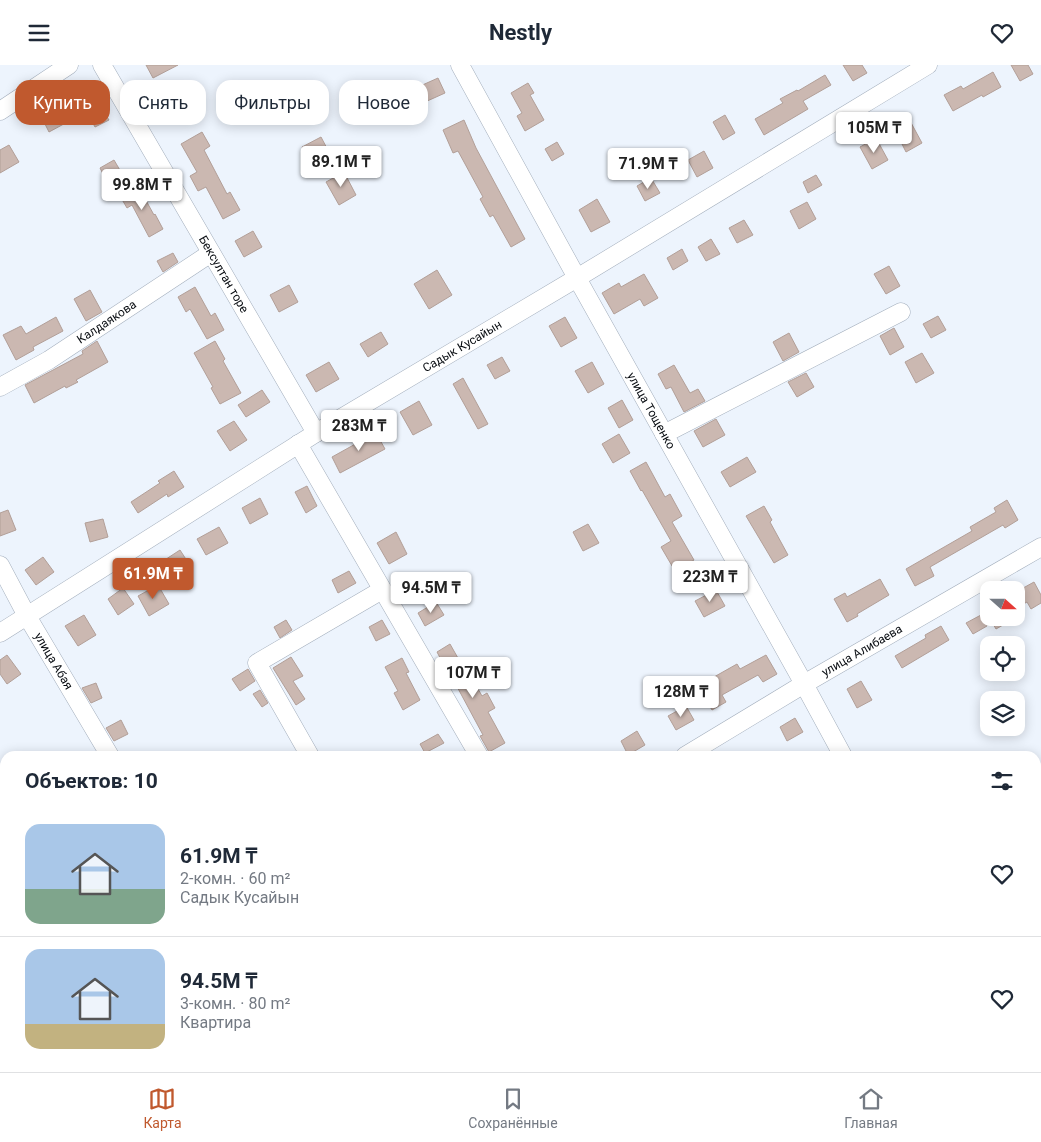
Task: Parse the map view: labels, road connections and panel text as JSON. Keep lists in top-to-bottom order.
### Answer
{
  "streets": {
    "street": [
      "Бексултан торе",
      "Калдаякова",
      "Садык Кусайын",
      "улица Тощенко",
      "улица Алибаева",
      "улица Абая"
    ]
  },
  "crossings": [
    ["Бексултан торе", "Калдаякова"],
    ["Бексултан торе", "Садык Кусайын"],
    ["Садык Кусайын", "улица Тощенко"],
    ["Садык Кусайын", "улица Абая"],
    ["улица Тощенко", "улица Алибаева"]
  ],
  "north": "right",
  "page": {
    "header": "Nestly",
    "chip": [
      "Купить",
      "Снять",
      "Фильтры",
      "Новое"
    ],
    "price": [
      "105M ₸",
      "89.1M ₸",
      "71.9M ₸",
      "99.8M ₸",
      "283M ₸",
      "61.9M ₸",
      "223M ₸",
      "94.5M ₸",
      "107M ₸",
      "128M ₸"
    ],
    "heading": "Объектов: 10",
    "list": [
      {
        "name": "61.9M ₸",
        "note": "2-комн. · 60 m² · Садык Кусайын"
      },
      {
        "name": "94.5M ₸",
        "note": "3-комн. · 80 m² · Квартира"
      }
    ],
    "tabs": ["Карта", "Сохранённые", "Главная"]
  }
}
